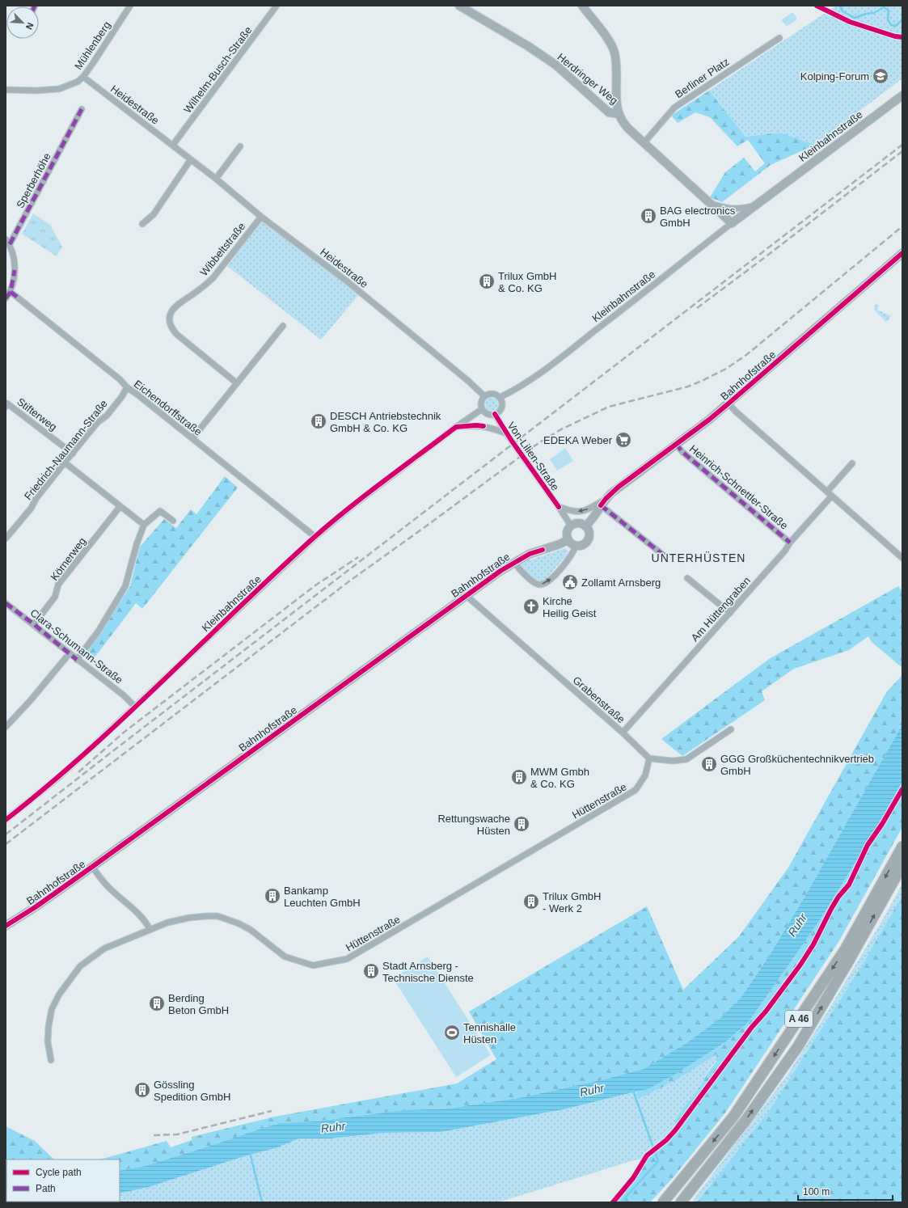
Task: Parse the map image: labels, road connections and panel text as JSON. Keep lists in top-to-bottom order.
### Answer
{
  "streets": {
    "highway": ["A 46"],
    "street": [
      "Mühlenberg",
      "Wilhelm-Busch-Straße",
      "Berliner Platz",
      "Herdringer Weg",
      "Heidestraße",
      "Kleinbahnstraße",
      "Sperberhöhe",
      "Wibbeltstraße",
      "Bahnhofstraße",
      "Eichendorffstraße",
      "Stifterweg",
      "Friedrich-Naumann-Straße",
      "Von-Lilien-Straße",
      "Heinrich-Schnettler-Straße",
      "Körnerweg",
      "Am Hüttengraben",
      "Clara-Schumann-Straße",
      "Grabenstraße",
      "Hüttenstraße"
    ]
  },
  "crossings": [
    ["Mühlenberg", "Heidestraße"],
    ["Wilhelm-Busch-Straße", "Heidestraße"],
    ["Berliner Platz", "Herdringer Weg"],
    ["Herdringer Weg", "Kleinbahnstraße"],
    ["Heidestraße", "Kleinbahnstraße"],
    ["Heidestraße", "Wibbeltstraße"],
    ["Heidestraße", "Von-Lilien-Straße"],
    ["Kleinbahnstraße", "Eichendorffstraße"],
    ["Kleinbahnstraße", "Von-Lilien-Straße"],
    ["Kleinbahnstraße", "Clara-Schumann-Straße"],
    ["Bahnhofstraße", "Von-Lilien-Straße"],
    ["Bahnhofstraße", "Heinrich-Schnettler-Straße"],
    ["Bahnhofstraße", "Grabenstraße"],
    ["Eichendorffstraße", "Friedrich-Naumann-Straße"],
    ["Stifterweg", "Friedrich-Naumann-Straße"],
    ["Heinrich-Schnettler-Straße", "Am Hüttengraben"],
    ["Körnerweg", "Clara-Schumann-Straße"],
    ["Am Hüttengraben", "Grabenstraße"],
    ["Grabenstraße", "Hüttenstraße"]
  ],
  "districts": ["UNTERHÜSTEN"],
  "water": ["Ruhr"],
  "places": {
    "school or university": ["Kolping-Forum"],
    "building": [
      "BAG electronics GmbH",
      "Trilux GmbH & Co. KG",
      "DESCH Antriebstechnik GmbH & Co. KG",
      "GGG Großküchentechnikvertrieb GmbH",
      "MWM Gmbh & Co. KG",
      "Rettungswache Hüsten",
      "Bankamp Leuchten GmbH",
      "Trilux GmbH - Werk 2",
      "Stadt Arnsberg - Technische Dienste",
      "Berding Beton GmbH",
      "Gössling Spedition GmbH"
    ],
    "supermarket": ["EDEKA Weber"],
    "public building": ["Zollamt Arnsberg"],
    "church": ["Kirche Heilig Geist"],
    "sports": ["Tennishalle Hüsten"]
  },
  "legend": ["Cycle path", "Path"],
  "scale_bar": "100 m",
  "north": "bottom right"
}
